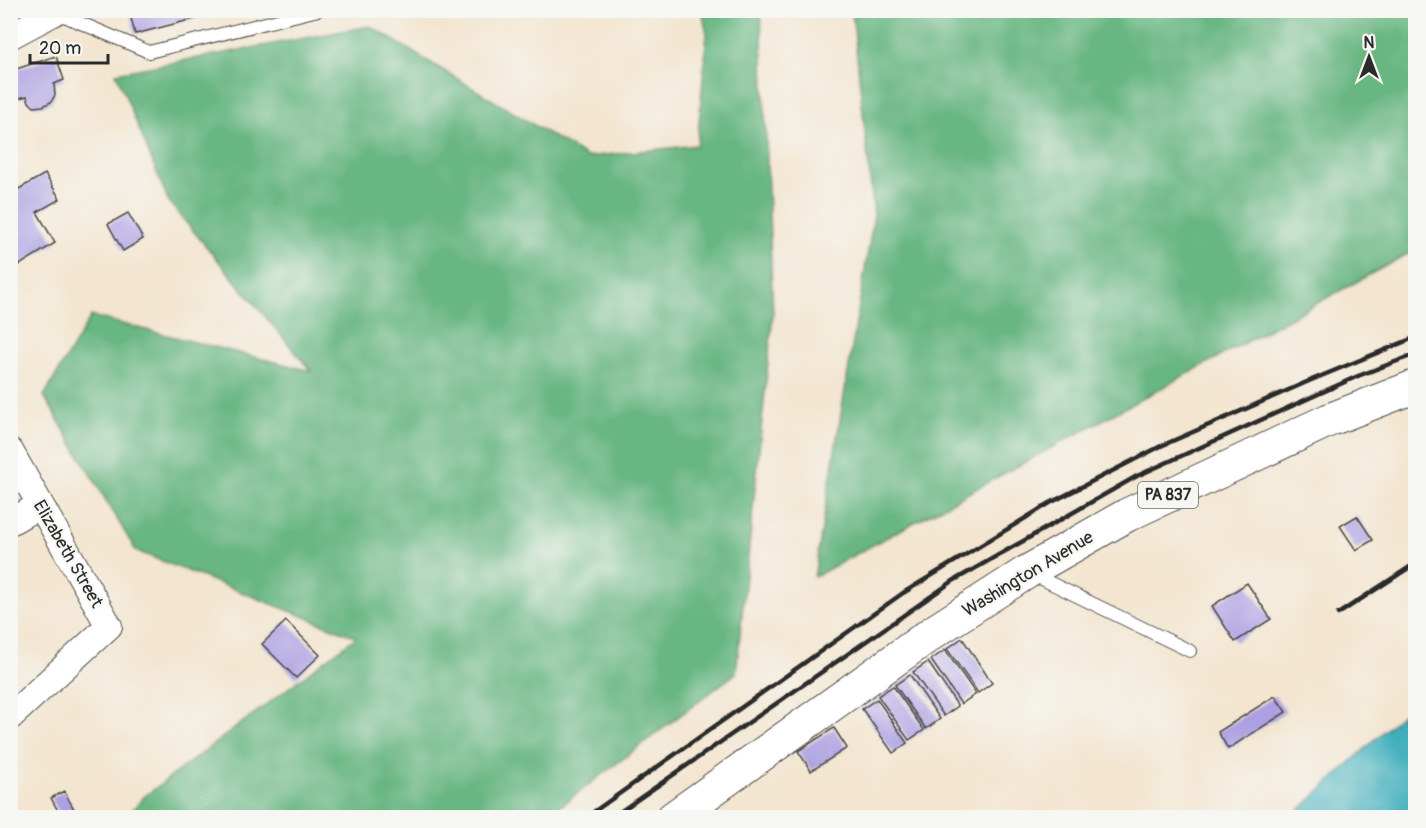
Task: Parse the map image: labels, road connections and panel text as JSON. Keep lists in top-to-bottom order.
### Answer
{
  "streets": {
    "main road": ["PA 837", "Washington Avenue"],
    "street": ["Elizabeth Street"]
  },
  "scale_bar": "20 m",
  "north": "top"
}
